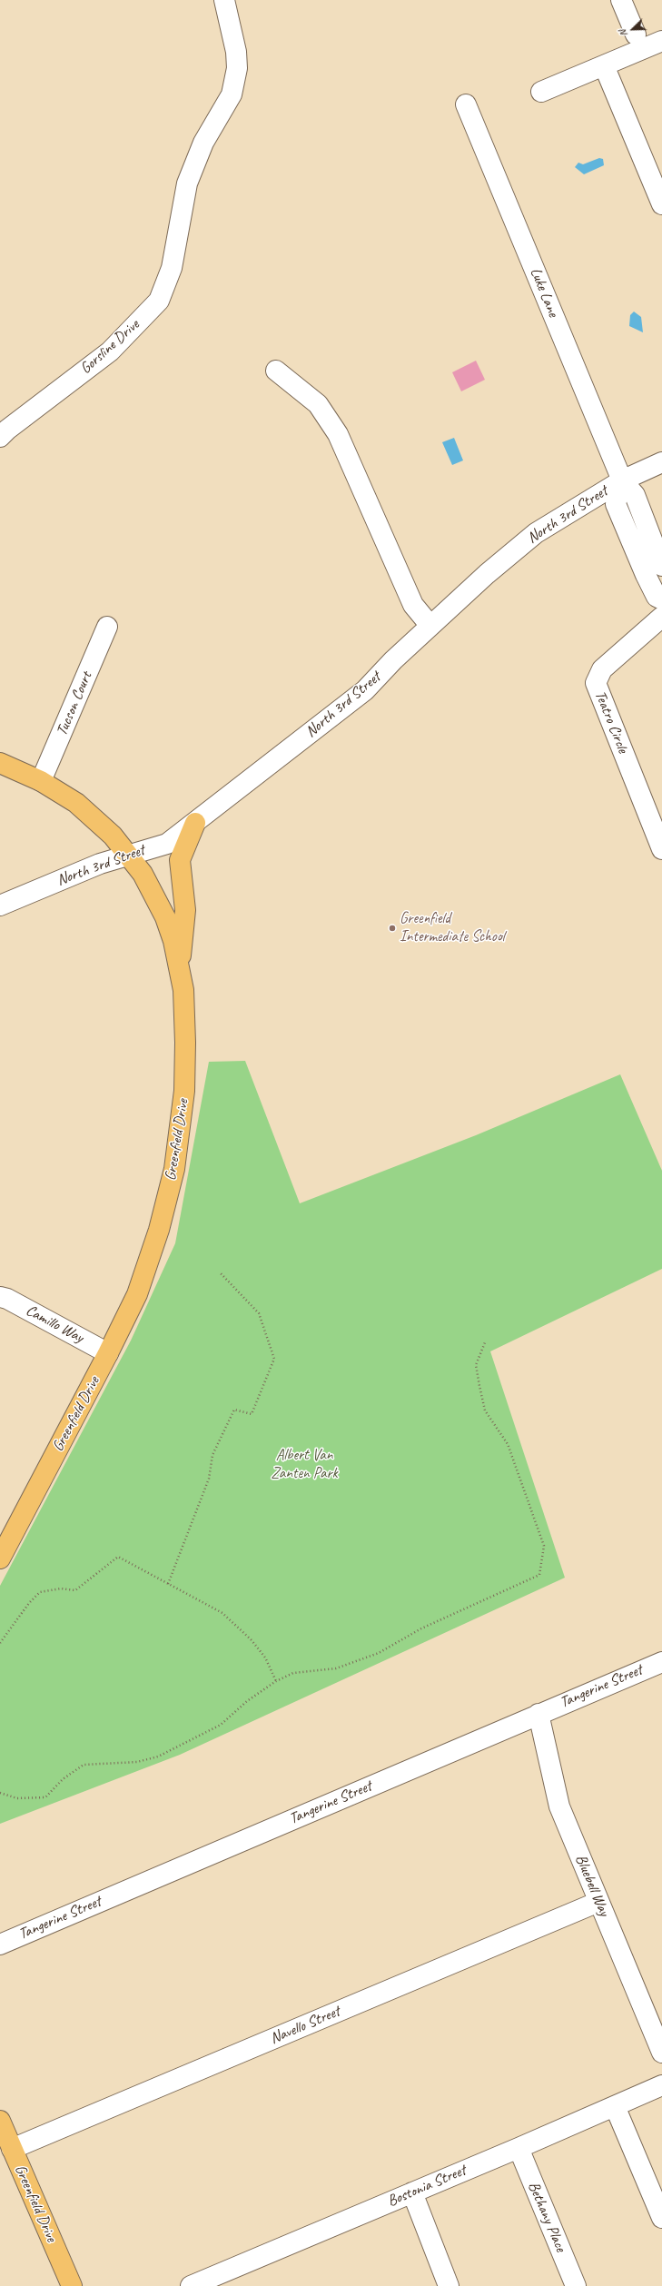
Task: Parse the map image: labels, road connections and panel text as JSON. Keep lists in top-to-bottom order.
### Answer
{
  "streets": {
    "main road": ["Greenfield Drive"],
    "street": [
      "Luke Lane",
      "Gorsline Drive",
      "North 3rd Street",
      "Tucson Court",
      "Teatro Circle",
      "Camillo Way",
      "Tangerine Street",
      "Bluebell Way",
      "Navello Street",
      "Bostonia Street",
      "Bethany Place"
    ]
  },
  "crossings": [
    ["Luke Lane", "North 3rd Street"],
    ["North 3rd Street", "Greenfield Drive"],
    ["Tucson Court", "Greenfield Drive"],
    ["Greenfield Drive", "Camillo Way"],
    ["Greenfield Drive", "Navello Street"],
    ["Tangerine Street", "Bluebell Way"],
    ["Bluebell Way", "Navello Street"],
    ["Bostonia Street", "Bethany Place"]
  ],
  "parks": ["Albert Van Zanten Park"],
  "places": ["Greenfield Intermediate School"],
  "north": "bottom left"
}
